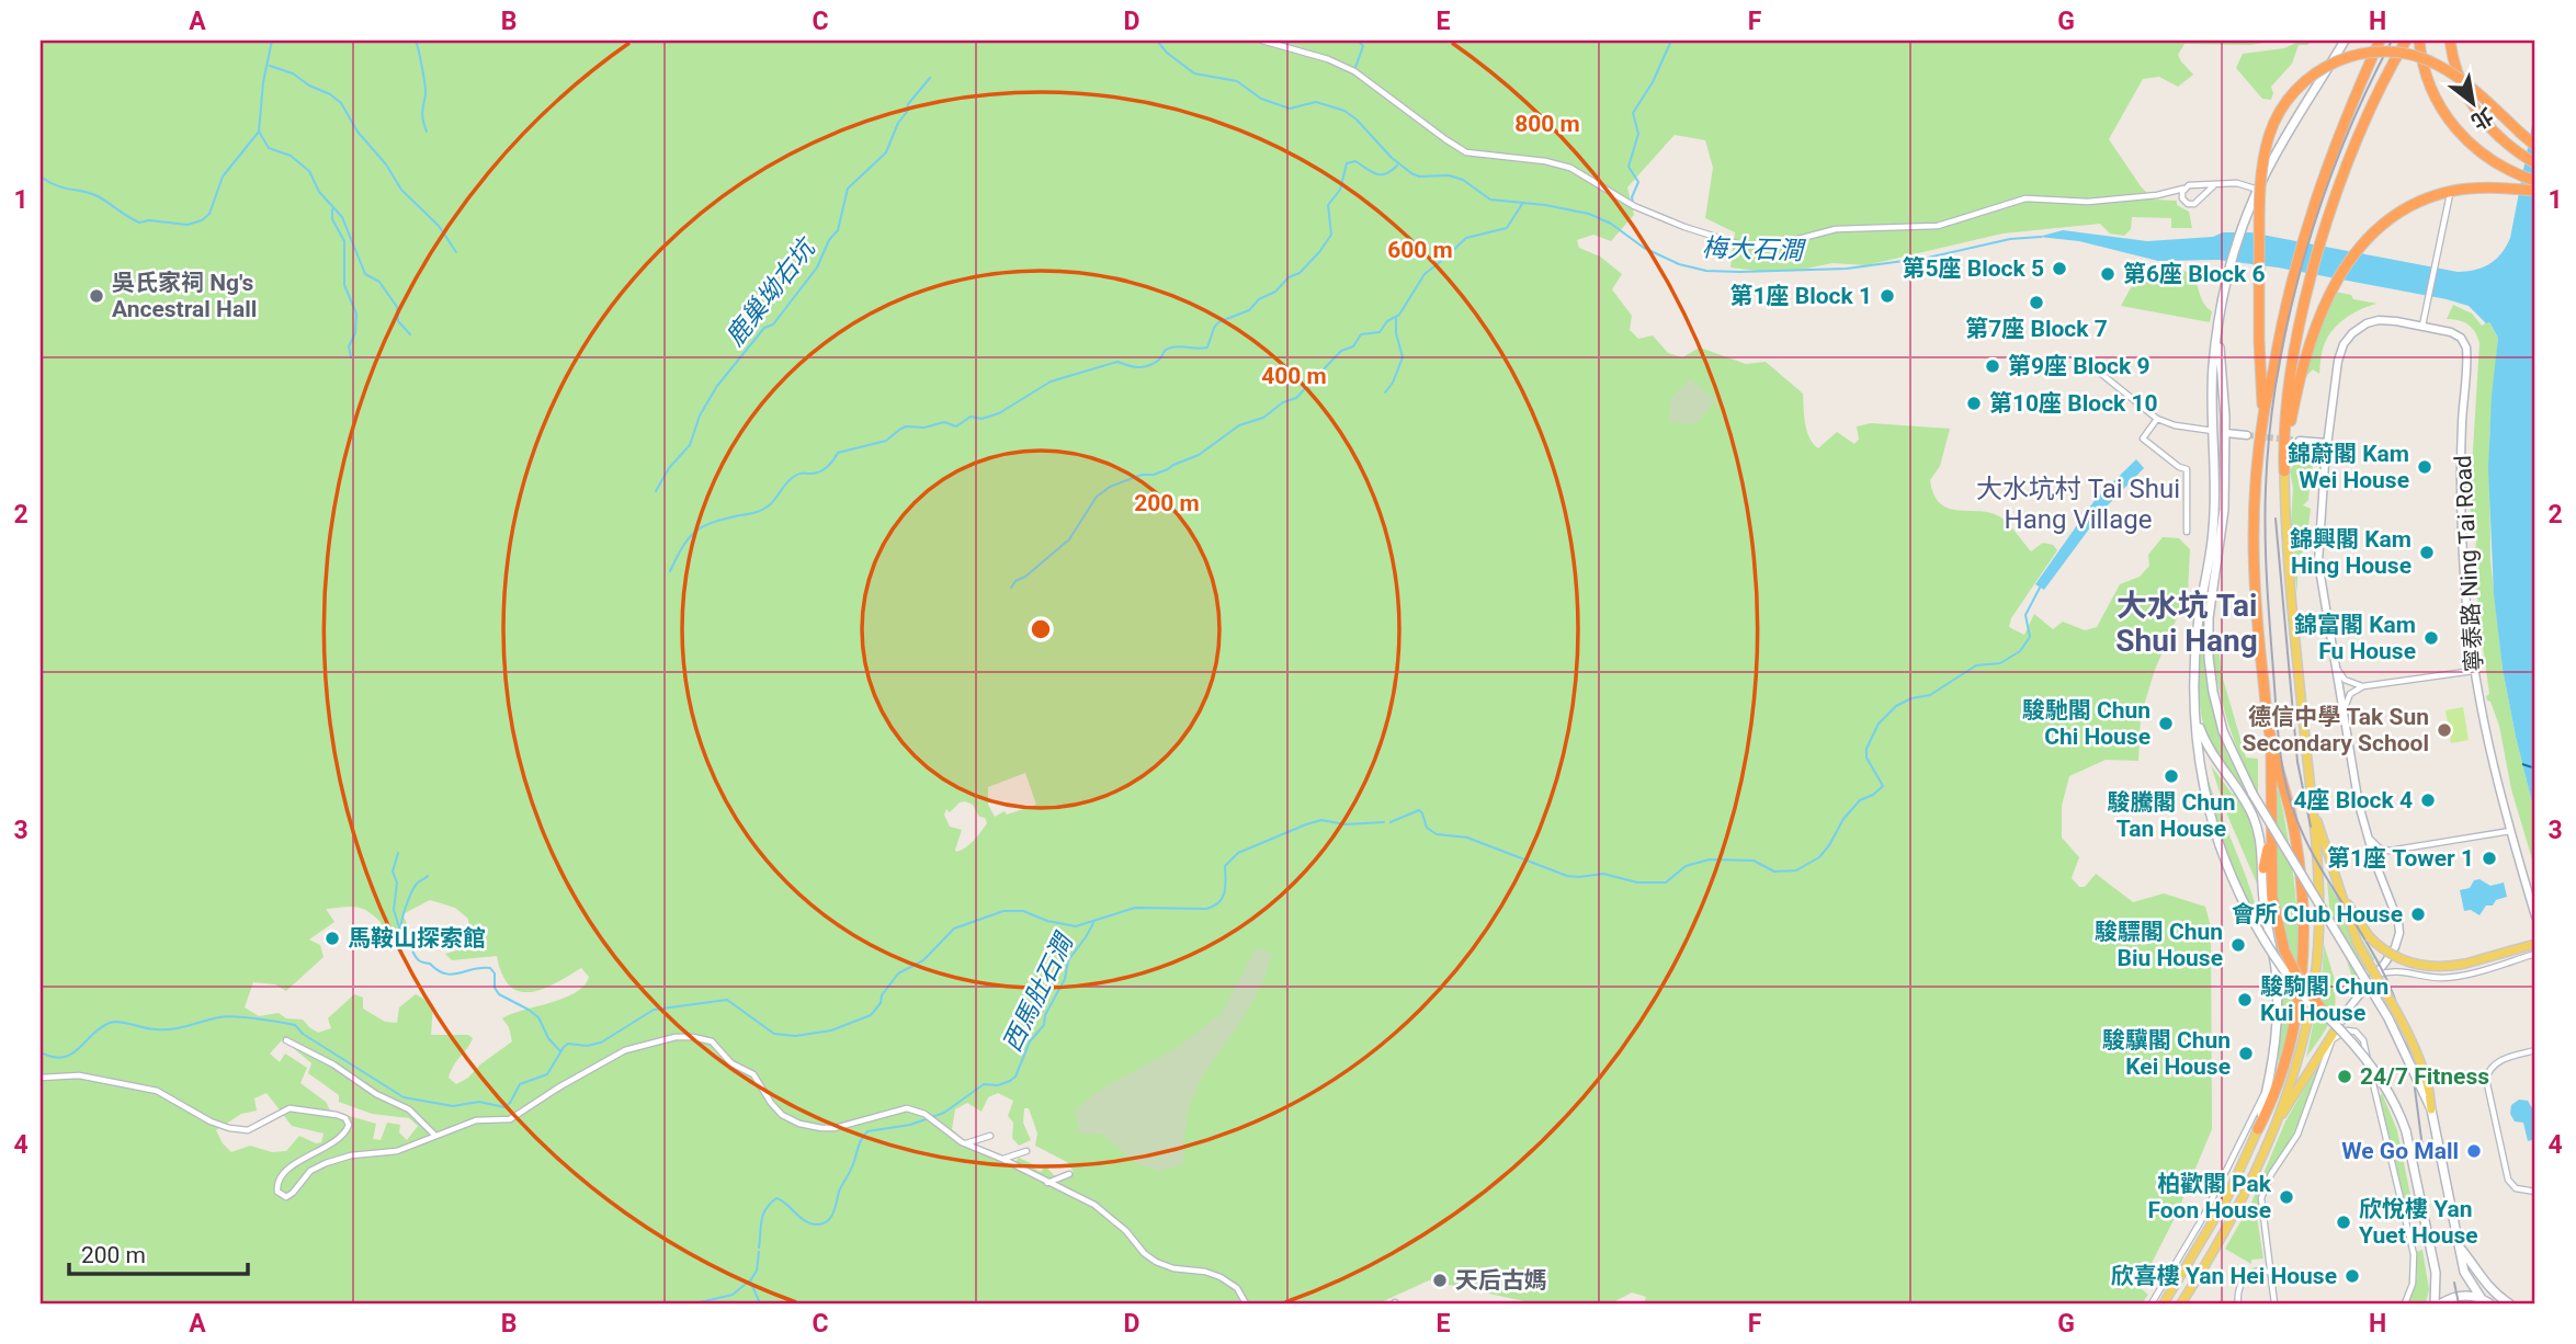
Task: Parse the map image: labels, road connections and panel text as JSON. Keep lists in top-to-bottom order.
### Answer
{
  "streets": {
    "street": ["寧泰路 Ning Tai Road"]
  },
  "districts": ["大水坑村 Tai Shui Hang Village", "大水坑 Tai Shui Hang"],
  "water": ["梅大石澗", "鹿巢坳右坑", "西馬肚石澗"],
  "places": [
    "第5座 Block 5",
    "第6座 Block 6",
    "吳氏家祠 Ng's Ancestral Hall",
    "第1座 Block 1",
    "第7座 Block 7",
    "第9座 Block 9",
    "第10座 Block 10",
    "錦蔚閣 Kam Wei House",
    "錦興閣 Kam Hing House",
    "錦富閣 Kam Fu House",
    "駿馳閣 Chun Chi House",
    "德信中學 Tak Sun Secondary School",
    "駿騰閣 Chun Tan House",
    "4座 Block 4",
    "第1座 Tower 1",
    "會所 Club House",
    "馬鞍山探索館",
    "駿驃閣 Chun Biu House",
    "駿駒閣 Chun Kui House",
    "駿驥閣 Chun Kei House",
    "24/7 Fitness",
    "We Go Mall",
    "柏歡閣 Pak Foon House",
    "欣悅樓 Yan Yuet House",
    "欣喜樓 Yan Hei House",
    "天后古媽"
  ],
  "scale_bar": "200 m",
  "north": "bottom right",
  "grid": {
    "columns": [
      "A",
      "B",
      "C",
      "D",
      "E",
      "F",
      "G",
      "H"
    ],
    "rows": [
      "1",
      "2",
      "3",
      "4"
    ]
  },
  "rings": [
    "800 m",
    "600 m",
    "400 m",
    "200 m"
  ]
}
